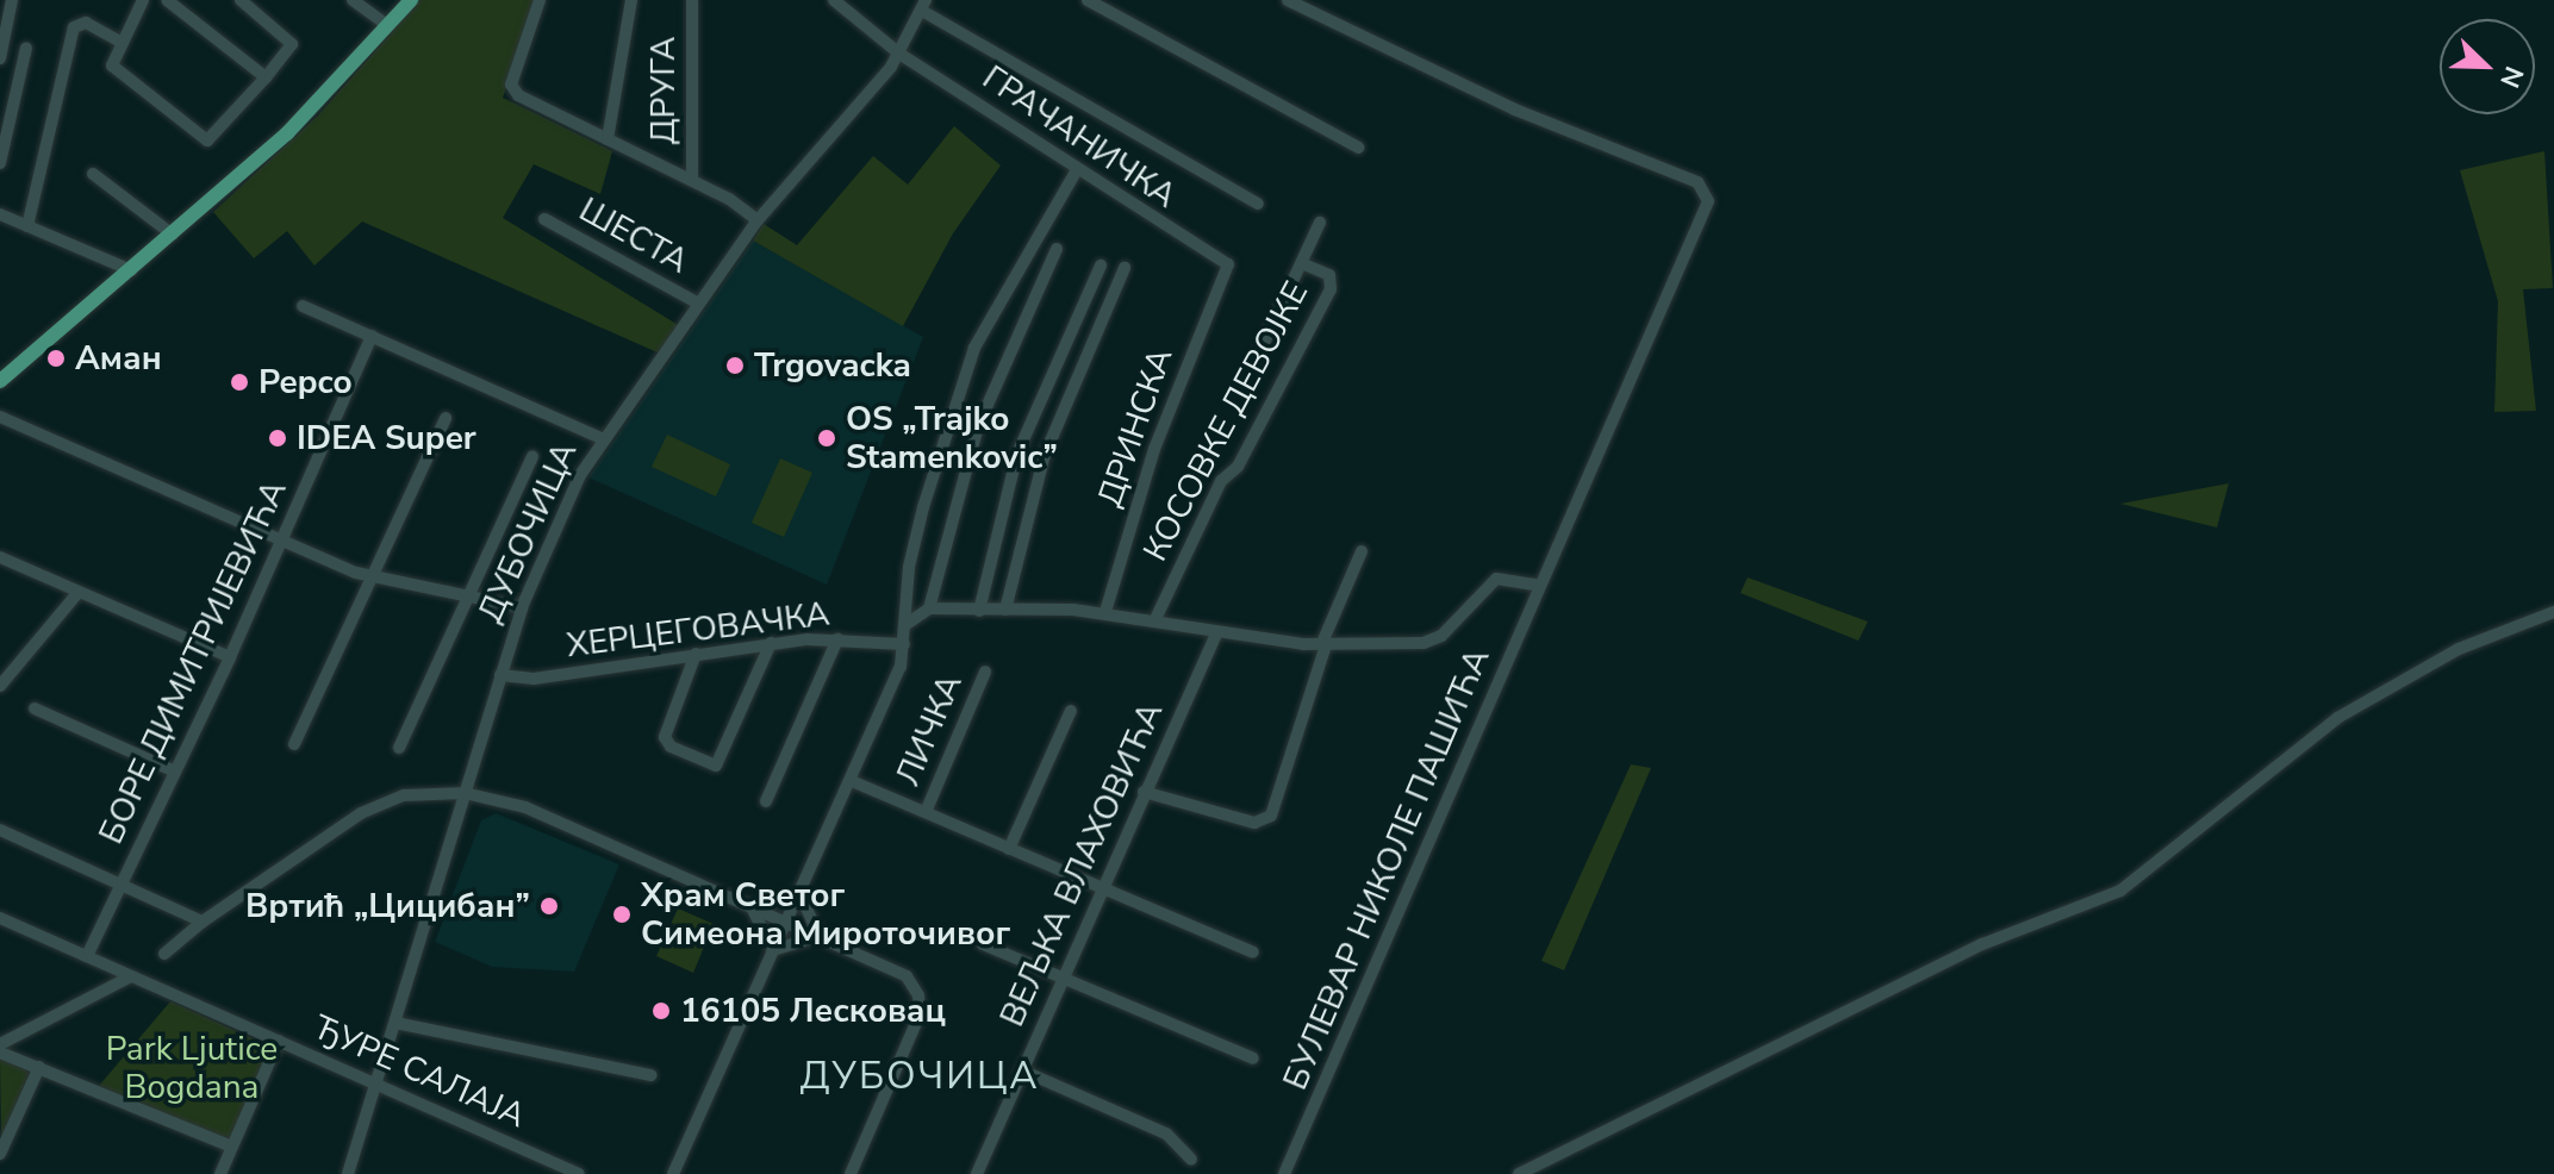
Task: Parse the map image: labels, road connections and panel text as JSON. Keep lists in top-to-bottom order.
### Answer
{
  "streets": {
    "street": [
      "ДРУГА",
      "ГРАЧАНИЧКА",
      "ШЕСТА",
      "КОСОВКЕ ДЕВОЈКЕ",
      "ДРИНСКА",
      "ДУБОЧИЦА",
      "ХЕРЦЕГОВАЧКА",
      "БОРЕ ДИМИТРИЈЕВИЋА",
      "ЛИЧКА",
      "ВЕЉКА ВЛАХОВИЋА",
      "БУЛЕВАР НИКОЛЕ ПАШИЋА",
      "ЂУРЕ САЛАЈА"
    ]
  },
  "crossings": [
    ["ГРАЧАНИЧКА", "ДРИНСКА"],
    ["ГРАЧАНИЧКА", "ДУБОЧИЦА"],
    ["ШЕСТА", "ДУБОЧИЦА"],
    ["ДУБОЧИЦА", "ХЕРЦЕГОВАЧКА"],
    ["ДУБОЧИЦА", "ЂУРЕ САЛАЈА"],
    ["БОРЕ ДИМИТРИЈЕВИЋА", "ЂУРЕ САЛАЈА"]
  ],
  "districts": ["ДУБОЧИЦА"],
  "parks": ["Park Ljutice Bogdana"],
  "places": [
    "Аман",
    "Trgovacka",
    "Pepco",
    "IDEA Super",
    "OS „Trajko Stamenkovic”",
    "Вртић „Цицибан”",
    "Храм Светог Симеона Мироточивог",
    "16105 Лесковац"
  ],
  "north": "bottom right"
}
